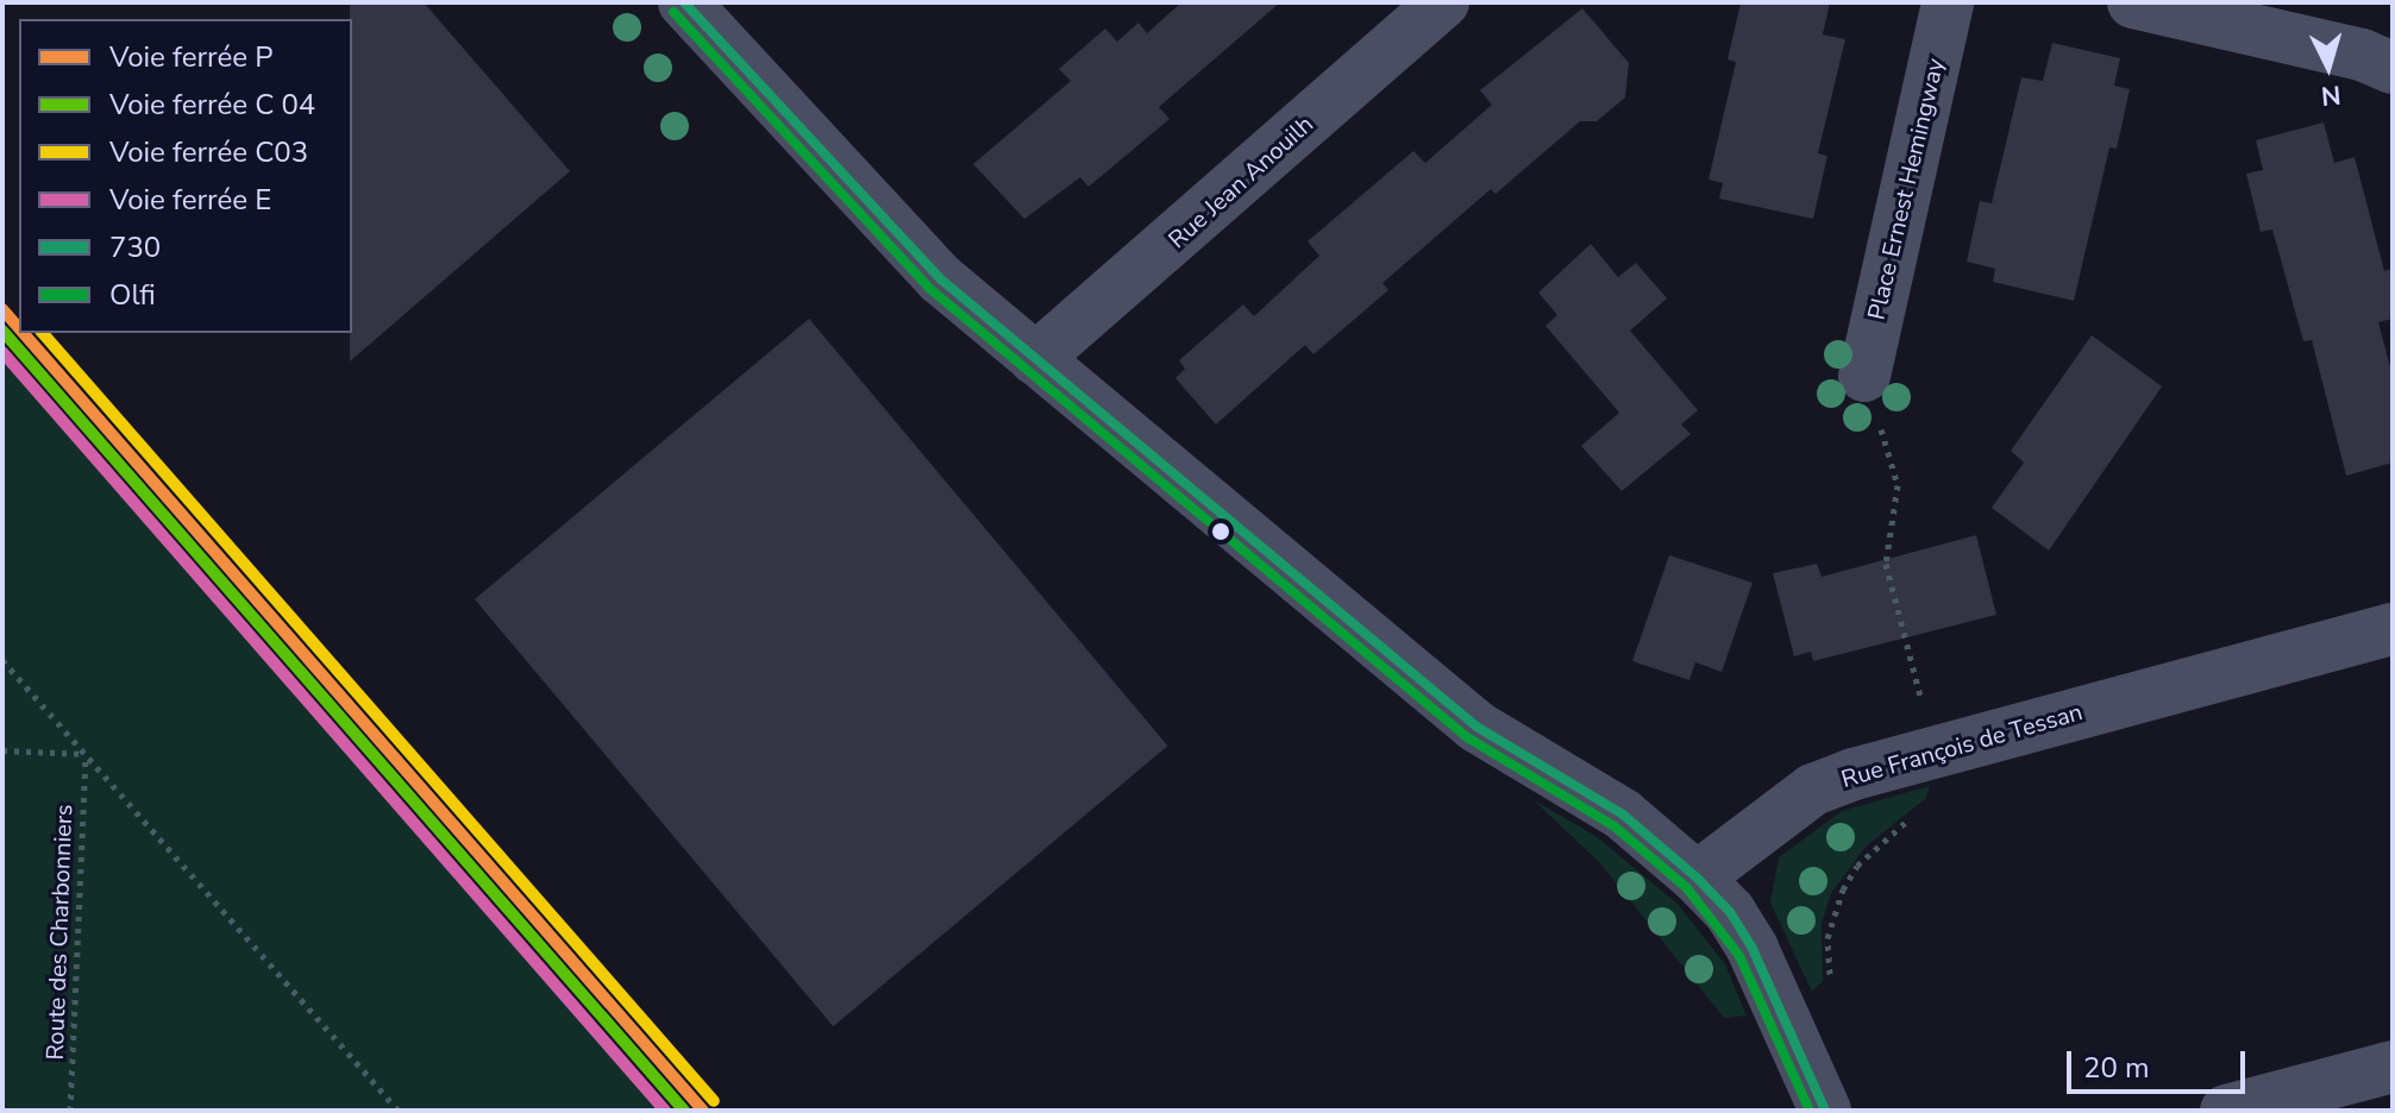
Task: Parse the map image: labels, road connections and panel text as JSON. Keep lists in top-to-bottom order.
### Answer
{
  "streets": {
    "street": ["Rue Jean Anouilh", "Place Ernest Hemingway", "Rue François de Tessan"],
    "path": ["Route des Charbonniers"]
  },
  "lines": [
    "transit line 730",
    "transit line Olfi",
    "rail line P",
    "rail line C03",
    "rail line E"
  ],
  "legend": [
    "Voie ferrée P",
    "Voie ferrée C 04",
    "Voie ferrée C03",
    "Voie ferrée E",
    "730",
    "Olfi"
  ],
  "scale_bar": "20 m",
  "north": "bottom"
}
